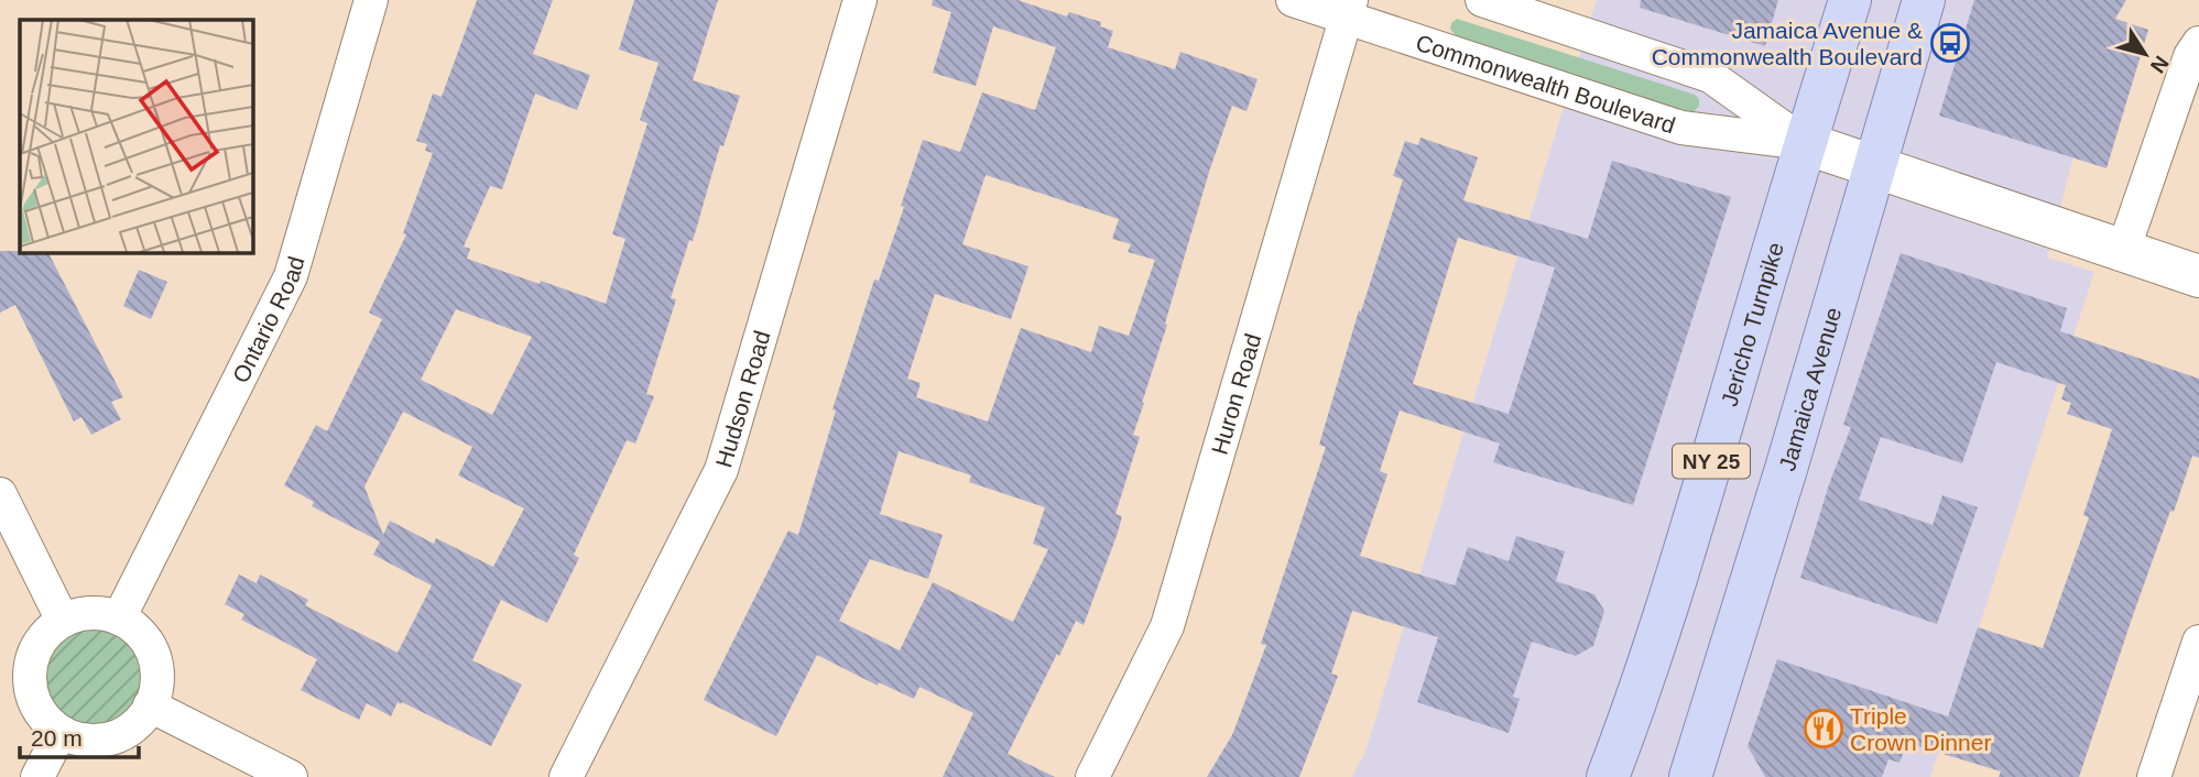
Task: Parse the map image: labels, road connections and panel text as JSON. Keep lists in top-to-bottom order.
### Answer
{
  "streets": {
    "main road": ["Jericho Turnpike", "Jamaica Avenue", "NY 25"],
    "street": [
      "Commonwealth Boulevard",
      "Ontario Road",
      "Huron Road",
      "Hudson Road"
    ]
  },
  "crossings": [
    ["Commonwealth Boulevard", "Jericho Turnpike"],
    ["Commonwealth Boulevard", "Jamaica Avenue"],
    ["Commonwealth Boulevard", "Huron Road"]
  ],
  "places": {
    "bus stop": ["Jamaica Avenue & Commonwealth Boulevard"],
    "restaurant": ["Triple Crown Dinner"]
  },
  "scale_bar": "20 m",
  "north": "bottom right"
}
